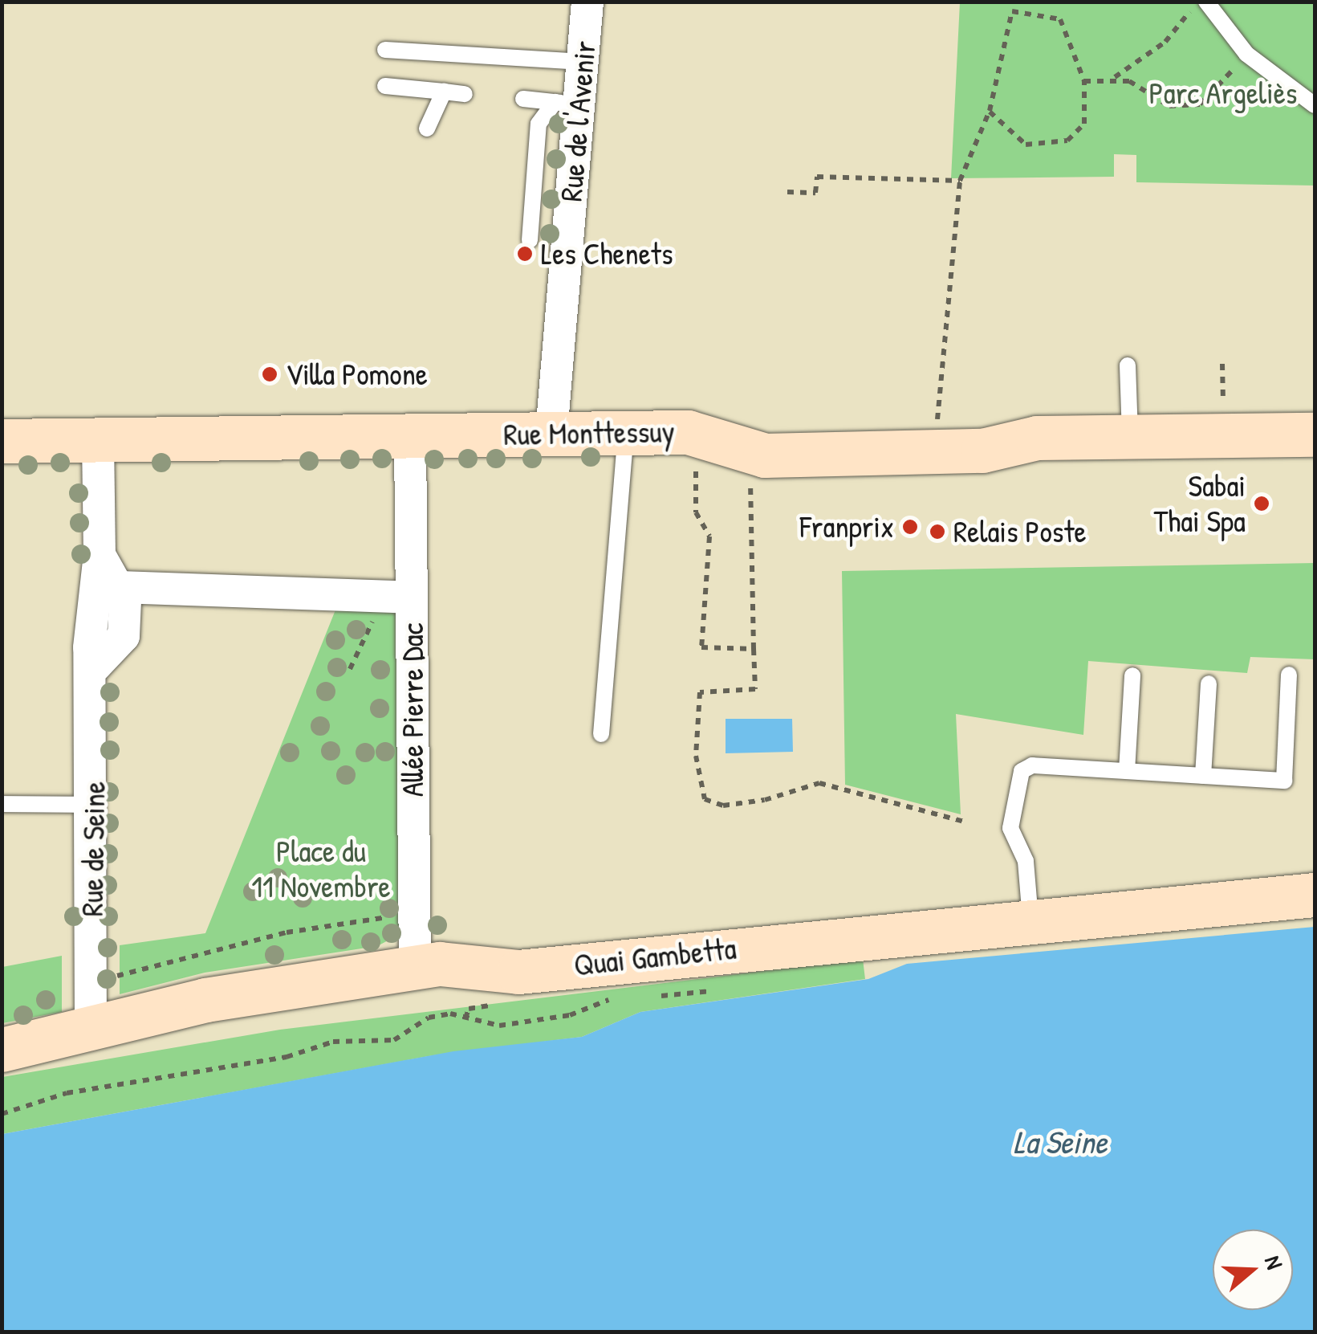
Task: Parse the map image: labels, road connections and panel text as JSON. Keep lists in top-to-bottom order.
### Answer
{
  "streets": {
    "main road": ["Rue Monttessuy", "Quai Gambetta"],
    "street": ["Rue de l'Avenir", "Allée Pierre Dac", "Rue de Seine"]
  },
  "crossings": [
    ["Rue de l'Avenir", "Rue Monttessuy"],
    ["Rue Monttessuy", "Allée Pierre Dac"],
    ["Rue Monttessuy", "Rue de Seine"],
    ["Allée Pierre Dac", "Quai Gambetta"],
    ["Rue de Seine", "Quai Gambetta"]
  ],
  "water": ["La Seine"],
  "parks": ["Parc Argeliès", "Place du 11 Novembre"],
  "places": [
    "Les Chenets",
    "Villa Pomone",
    "Sabai Thai Spa",
    "Franprix",
    "Relais Poste"
  ],
  "north": "right"
}
